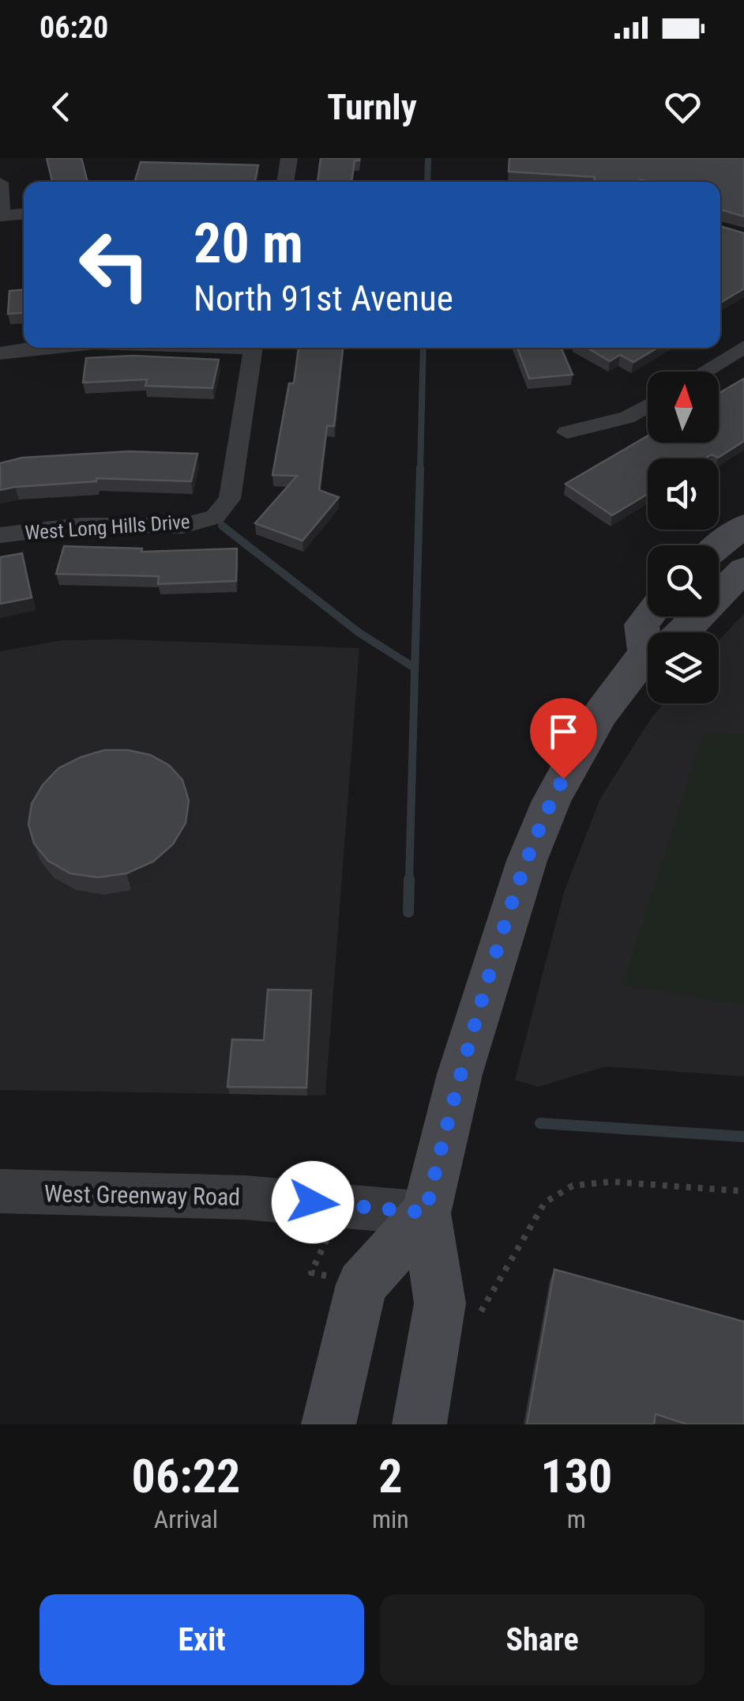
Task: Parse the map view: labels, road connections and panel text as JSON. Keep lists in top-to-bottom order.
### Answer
{
  "streets": {
    "street": ["West Long Hills Drive", "West Greenway Road"]
  },
  "north": "top",
  "page": {
    "status": "06:20",
    "header": "Turnly",
    "turn": ["20 m", "North 91st Avenue"],
    "eta": [
      "06:22",
      "Arrival",
      "2",
      "min",
      "130",
      "m"
    ],
    "buttons": ["Exit", "Share"]
  }
}
